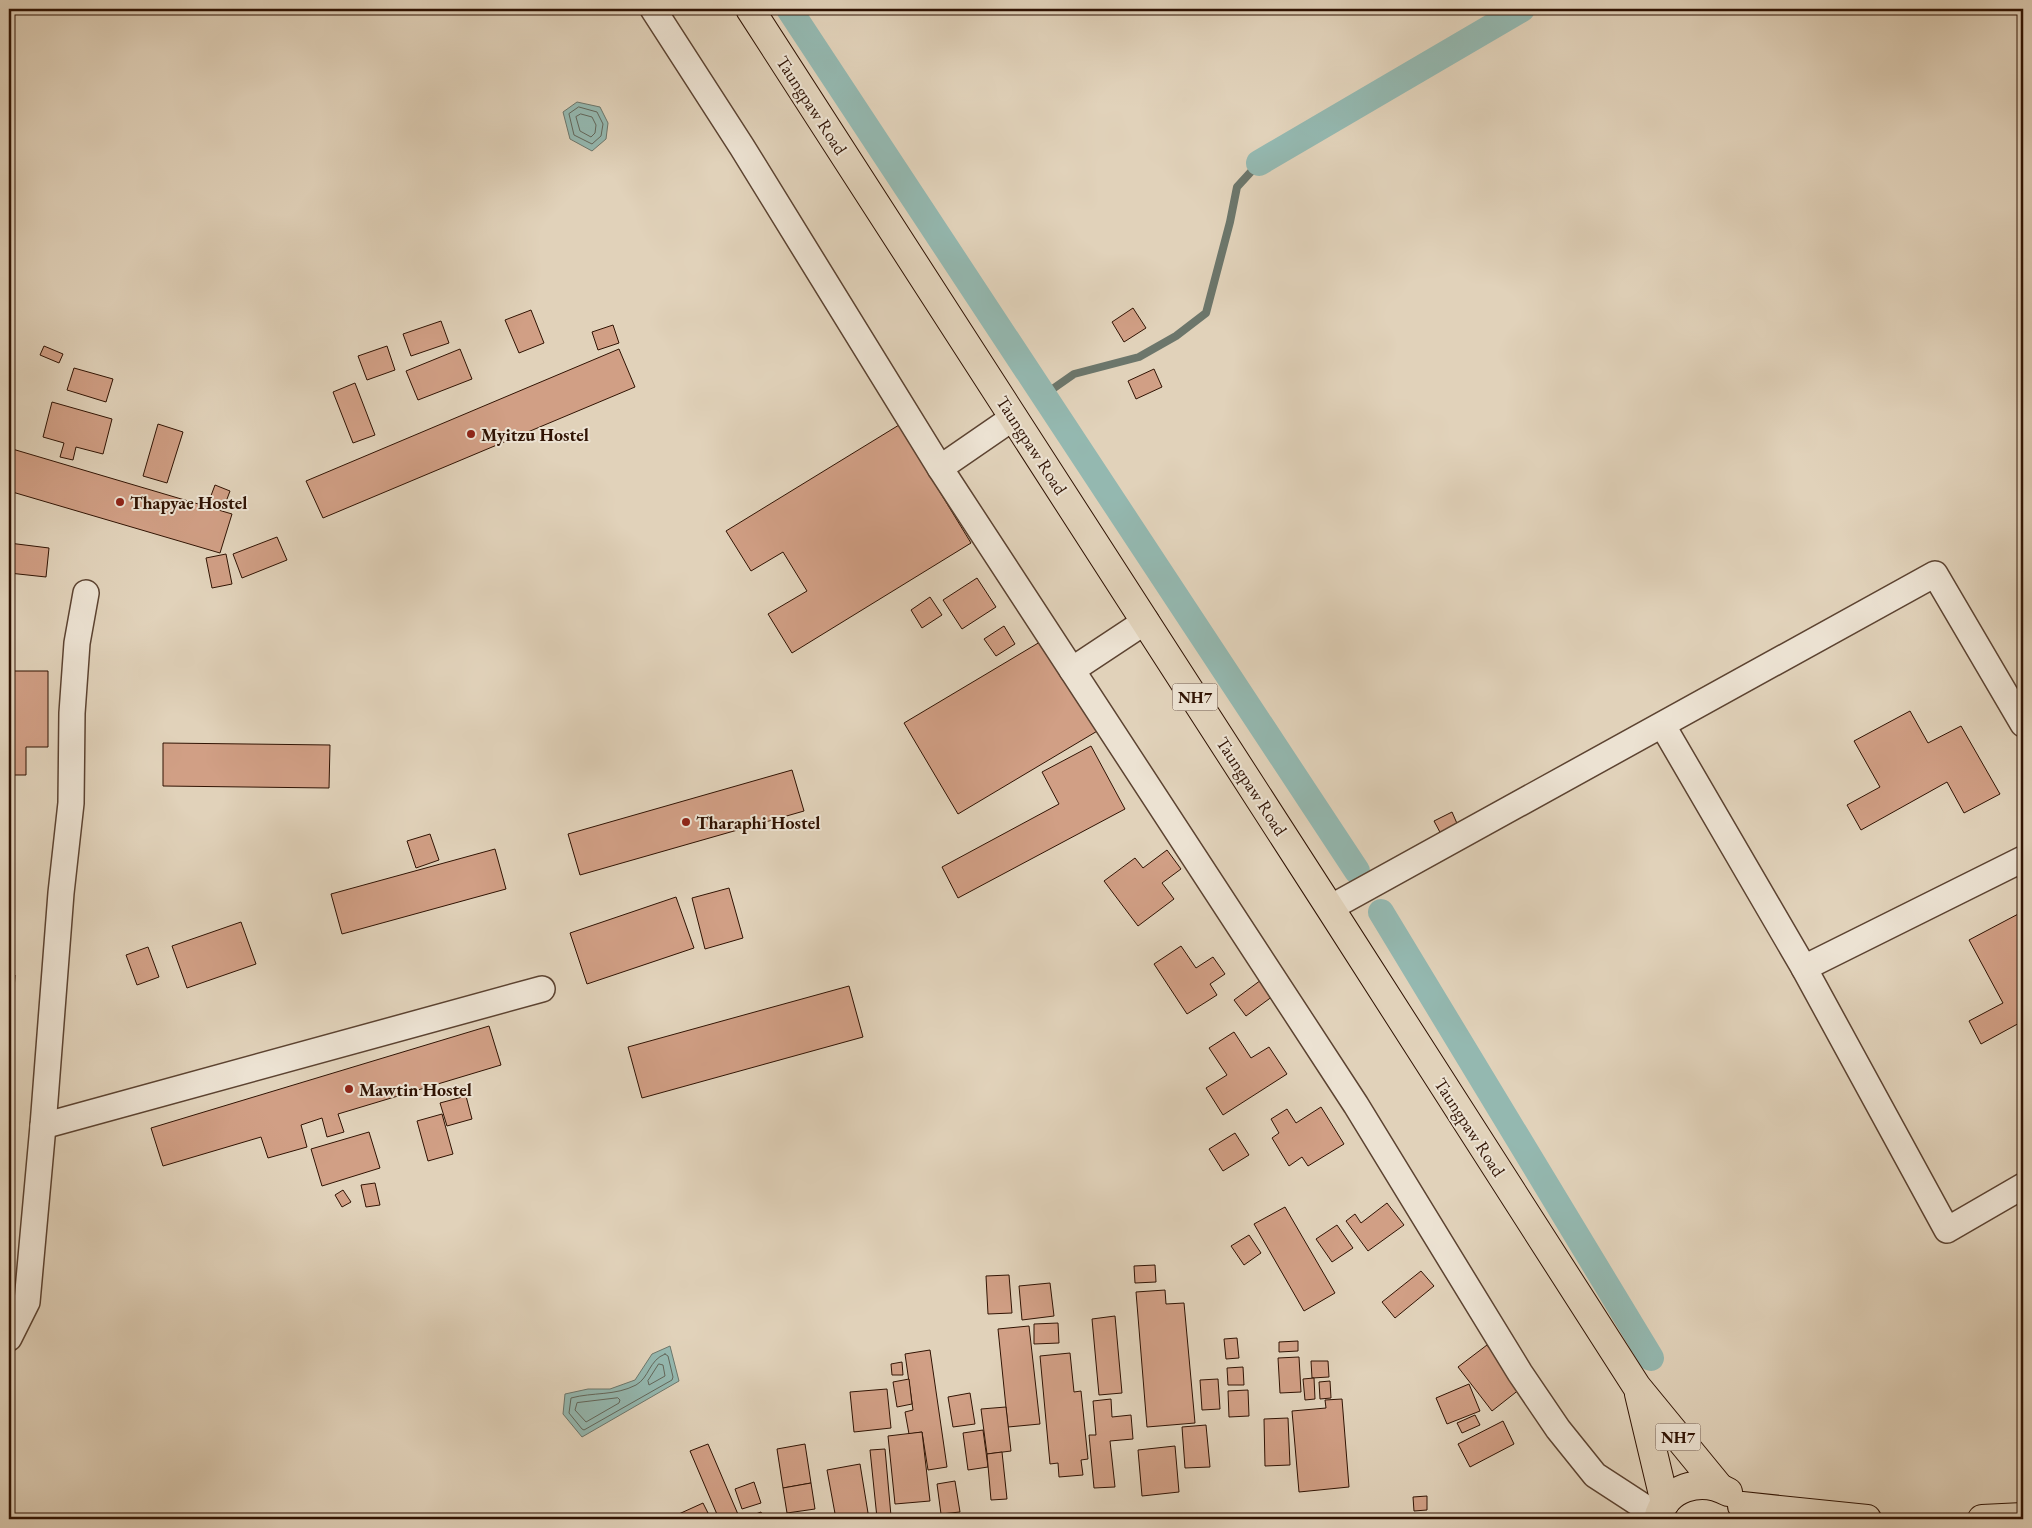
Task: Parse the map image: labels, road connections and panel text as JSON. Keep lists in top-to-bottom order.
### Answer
{
  "streets": {
    "highway": ["Taungpaw Road", "NH7"]
  },
  "places": [
    "Myitzu Hostel",
    "Thapyae Hostel",
    "Tharaphi Hostel",
    "Mawtin Hostel"
  ]
}
